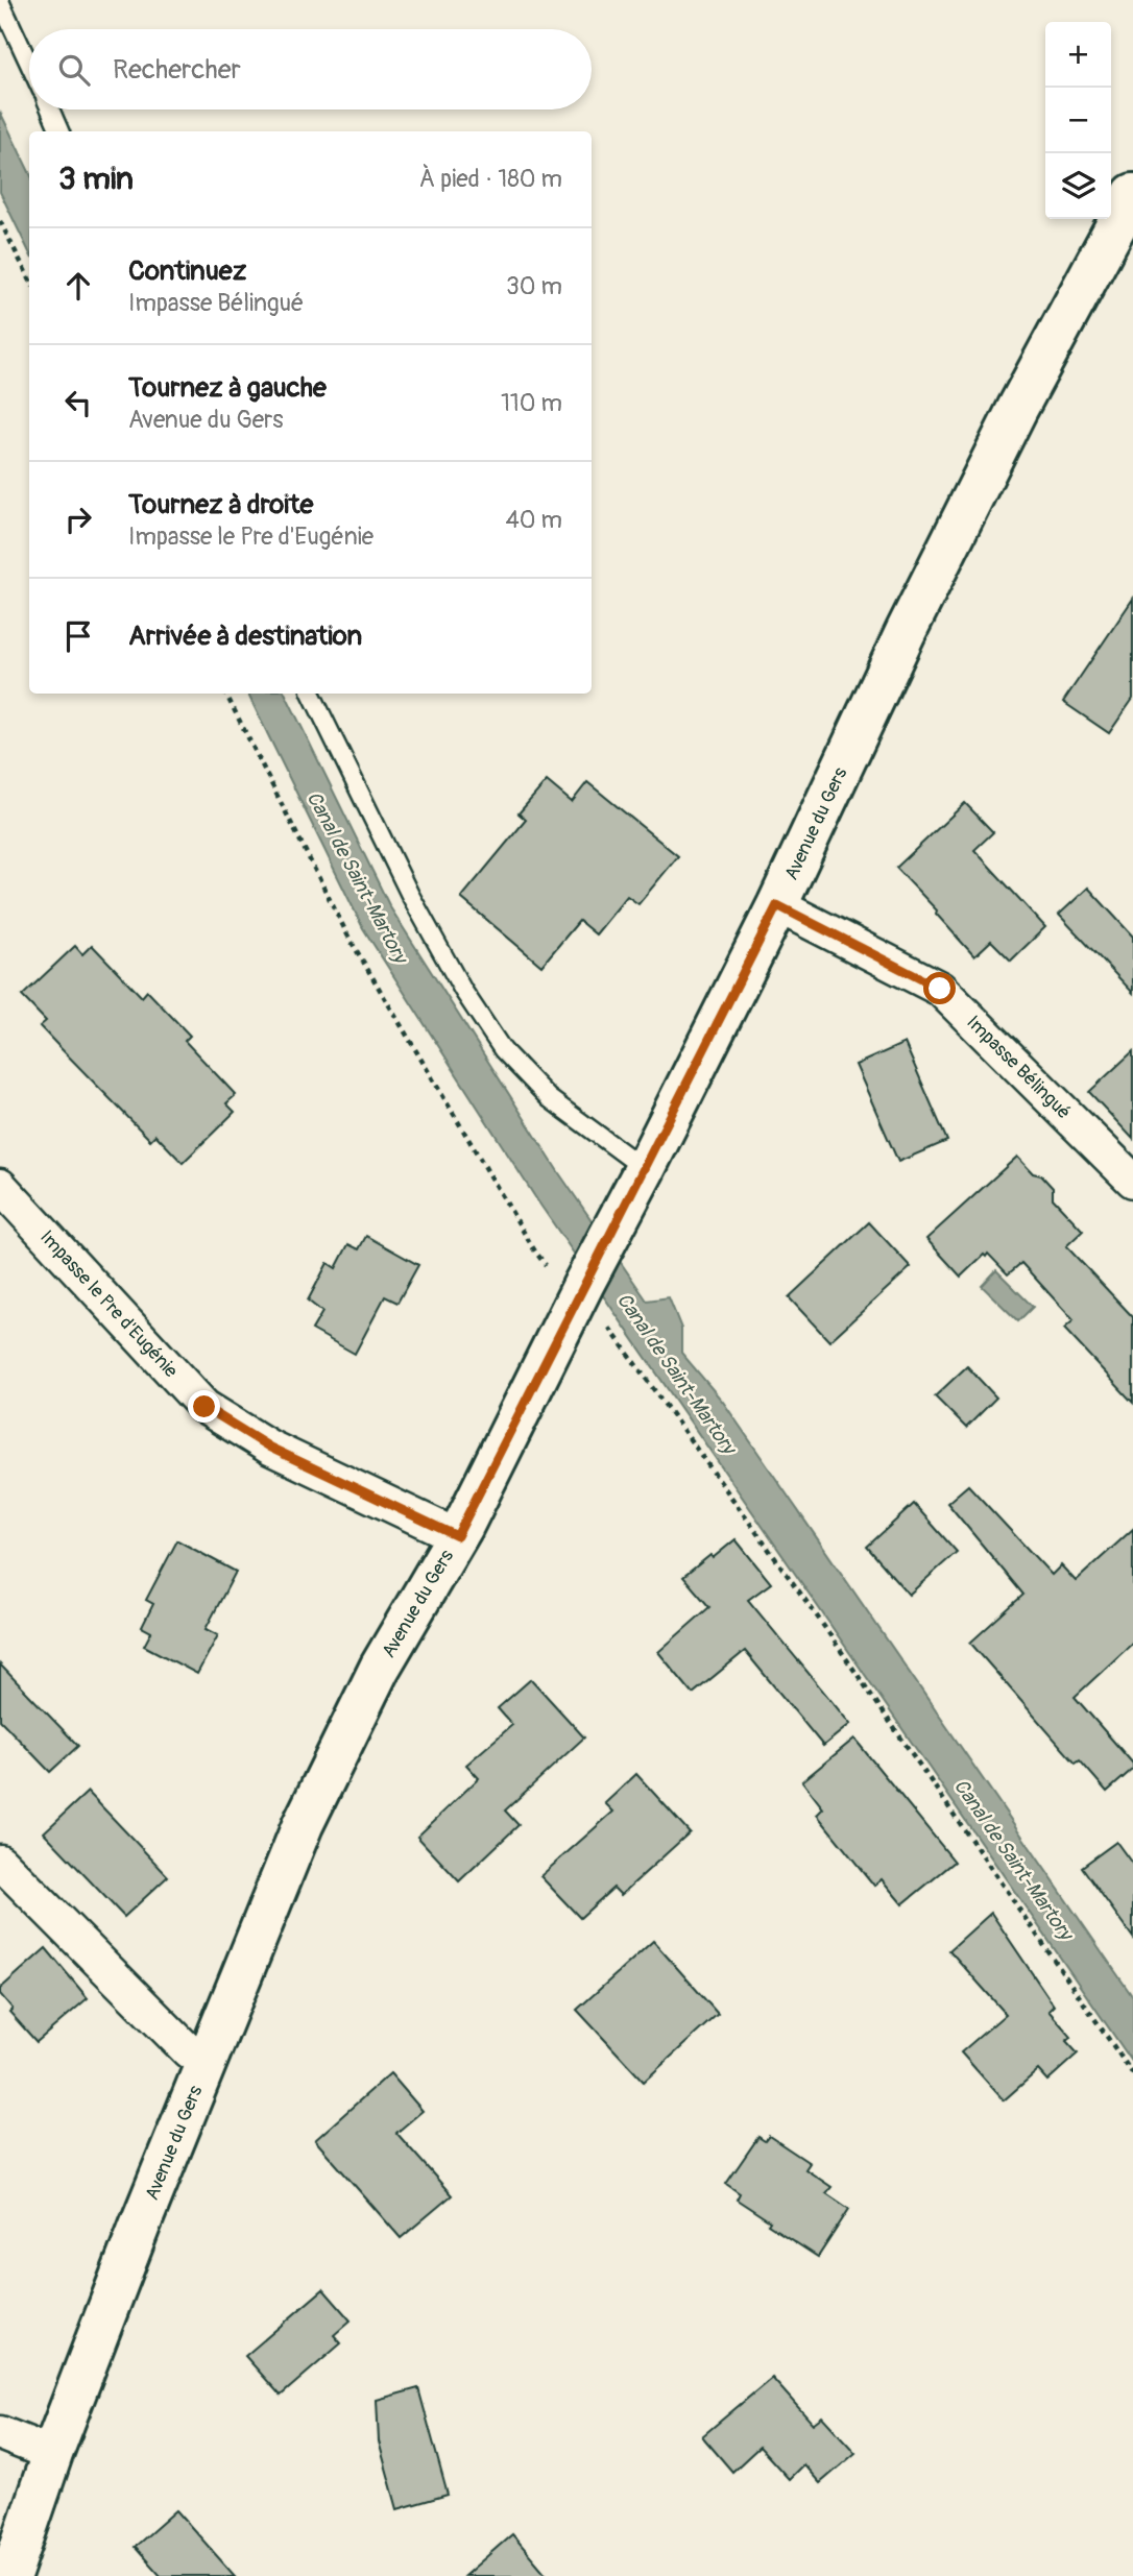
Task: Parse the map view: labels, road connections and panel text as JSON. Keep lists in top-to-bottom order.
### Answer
{
  "streets": {
    "main road": ["Avenue du Gers"],
    "street": ["Impasse Bélingué", "Impasse le Pre d'Eugénie"]
  },
  "crossings": [
    ["Avenue du Gers", "Impasse Bélingué"],
    ["Avenue du Gers", "Impasse le Pre d'Eugénie"]
  ],
  "water": ["Canal de Saint-Martory"],
  "page": {
    "map_buttons": ["+", "−"],
    "search": "Rechercher",
    "heading": ["3 min", "À pied · 180 m"],
    "list": [
      ["Continuez", "Impasse Bélingué", "30 m"],
      ["Tournez à gauche", "Avenue du Gers", "110 m"],
      ["Tournez à droite", "Impasse le Pre d'Eugénie", "40 m"],
      "Arrivée à destination"
    ]
  }
}
